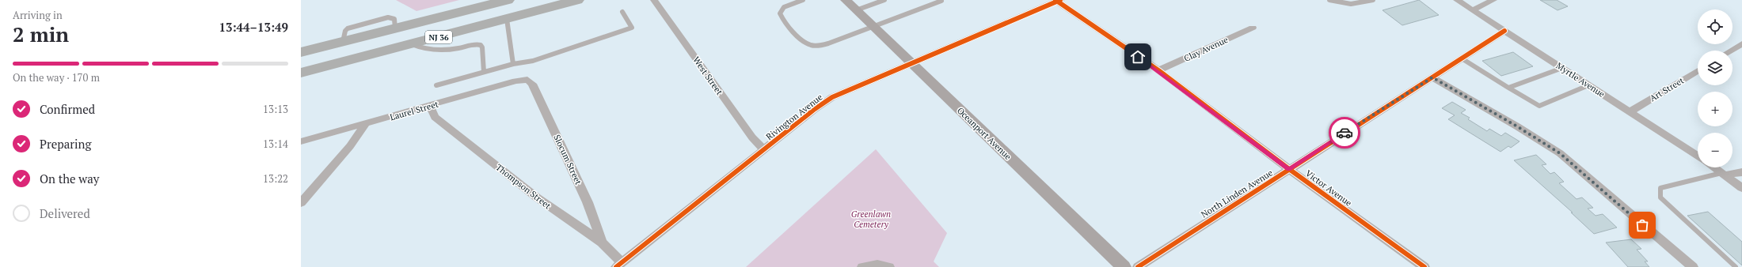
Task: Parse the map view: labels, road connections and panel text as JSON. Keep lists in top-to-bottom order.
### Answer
{
  "streets": {
    "highway": ["NJ 36"],
    "street": [
      "Clay Avenue",
      "West Street",
      "Myrtle Avenue",
      "Art Street",
      "Laurel Street",
      "Rivington Avenue",
      "Oceanport Avenue",
      "Slocum Street",
      "Thompson Street",
      "Victor Avenue",
      "North Linden Avenue"
    ]
  },
  "crossings": [
    ["Clay Avenue", "Victor Avenue"],
    ["West Street", "Rivington Avenue"],
    ["Myrtle Avenue", "Art Street"],
    ["Myrtle Avenue", "North Linden Avenue"],
    ["Laurel Street", "Slocum Street"],
    ["Laurel Street", "Thompson Street"],
    ["Rivington Avenue", "Oceanport Avenue"],
    ["Rivington Avenue", "Thompson Street"],
    ["Rivington Avenue", "Victor Avenue"],
    ["Slocum Street", "Thompson Street"],
    ["Victor Avenue", "North Linden Avenue"]
  ],
  "parks": ["Greenlawn Cemetery"],
  "page": {
    "heading": ["2 min", "Arriving in", "13:44–13:49"],
    "map_buttons": ["+", "−"],
    "bar": "On the way · 170 m",
    "list": [
      ["Confirmed", "13:13"],
      ["Preparing", "13:14"],
      ["On the way", "13:22"],
      "Delivered"
    ]
  }
}
